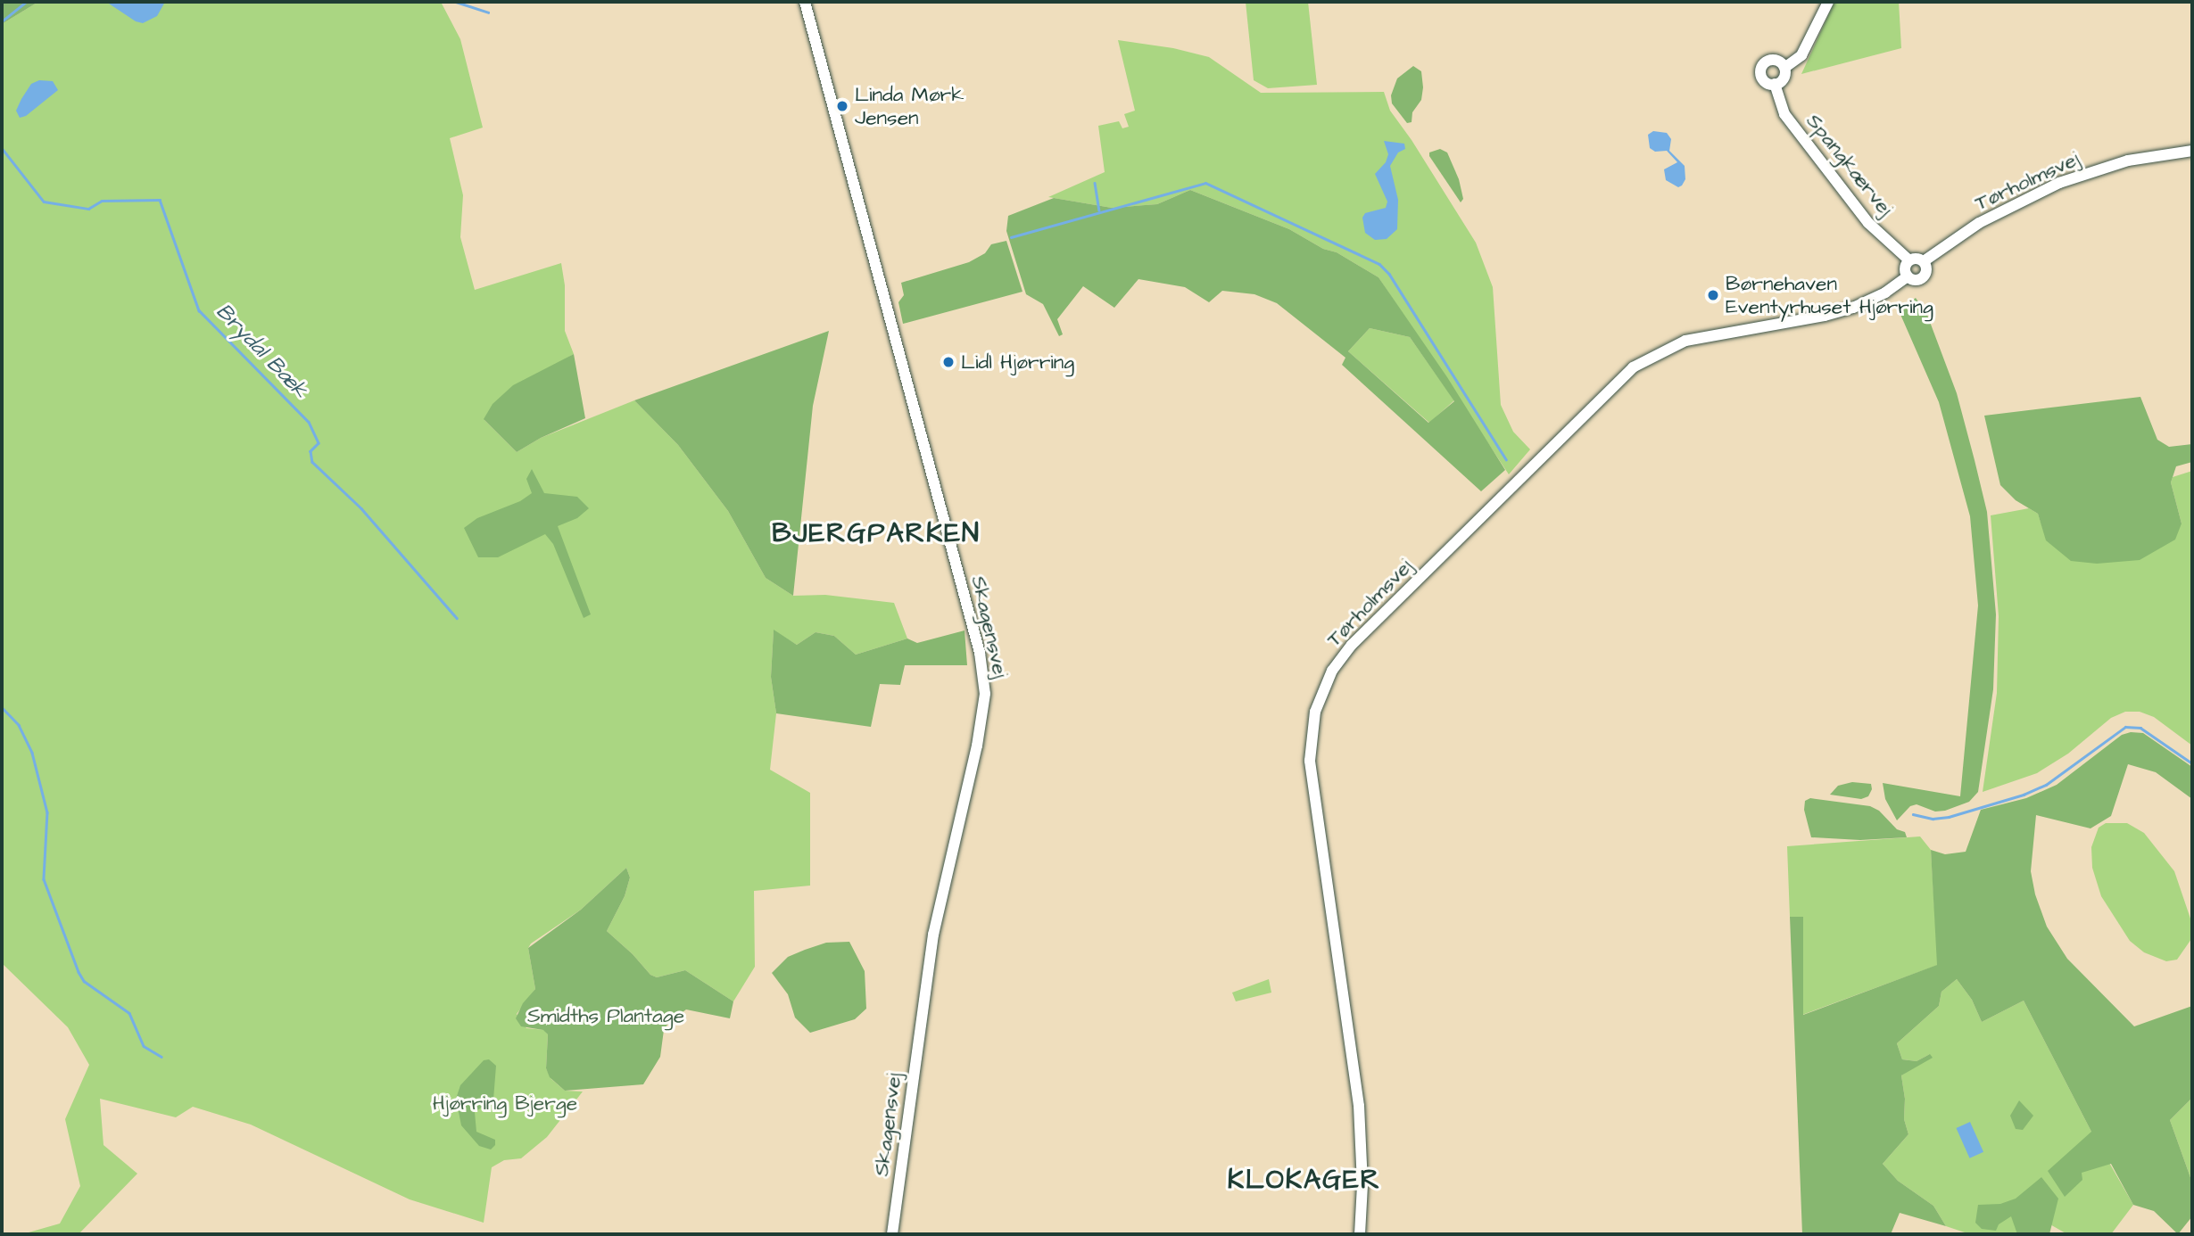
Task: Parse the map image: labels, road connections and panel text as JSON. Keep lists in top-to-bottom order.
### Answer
{
  "streets": {
    "street": ["Spangkærvej", "Tørholmsvej", "Skagensvej"]
  },
  "crossings": [
    ["Spangkærvej", "Tørholmsvej"]
  ],
  "districts": ["BJERGPARKEN", "KLOKAGER"],
  "water": ["Brydal Bæk"],
  "parks": ["Smidths Plantage", "Hjørring Bjerge"],
  "places": ["Linda Mørk Jensen", "Børnehaven Eventyrhuset Hjørring", "Lidl Hjørring"]
}
